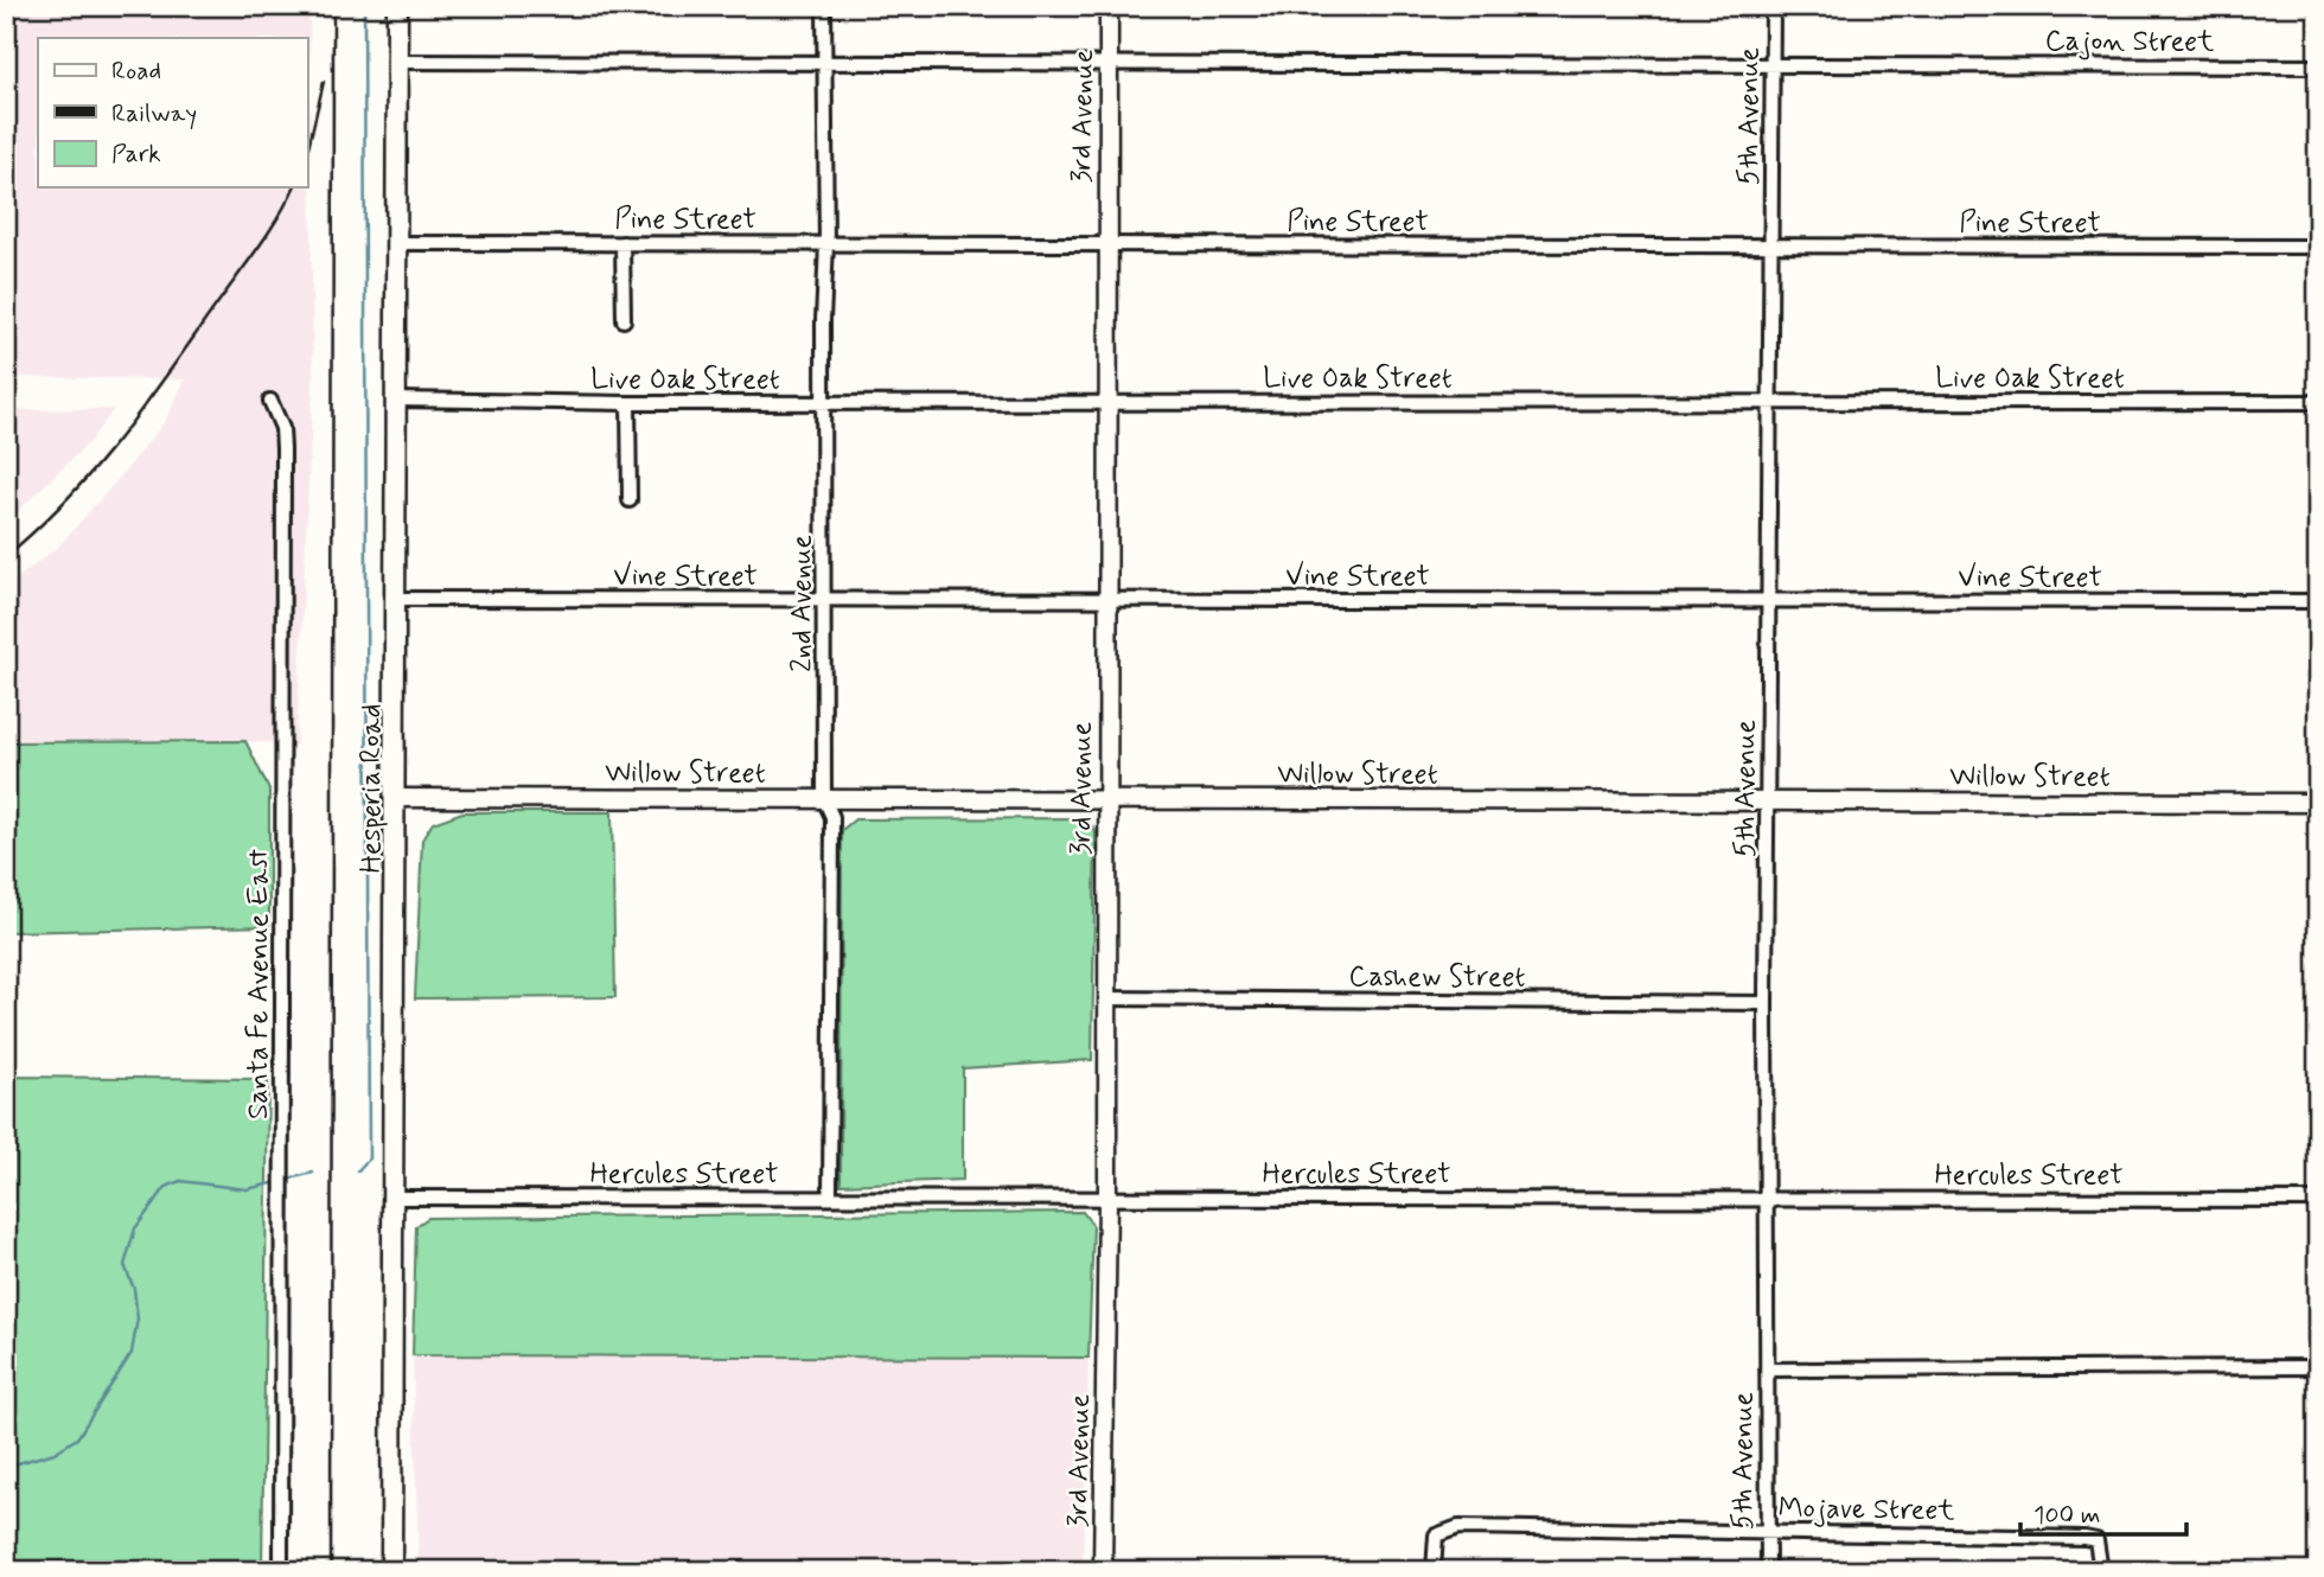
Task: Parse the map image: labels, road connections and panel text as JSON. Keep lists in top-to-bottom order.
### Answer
{
  "streets": {
    "main road": ["Hesperia Road"],
    "street": [
      "Cajon Street",
      "3rd Avenue",
      "5th Avenue",
      "Pine Street",
      "Live Oak Street",
      "Vine Street",
      "2nd Avenue",
      "Willow Street",
      "Cashew Street",
      "Santa Fe Avenue East",
      "Hercules Street",
      "Mojave Street"
    ]
  },
  "crossings": [
    ["Cajon Street", "3rd Avenue"],
    ["Cajon Street", "5th Avenue"],
    ["Cajon Street", "2nd Avenue"],
    ["Cajon Street", "Hesperia Road"],
    ["3rd Avenue", "Pine Street"],
    ["3rd Avenue", "Live Oak Street"],
    ["3rd Avenue", "Vine Street"],
    ["3rd Avenue", "Willow Street"],
    ["3rd Avenue", "Cashew Street"],
    ["3rd Avenue", "Hercules Street"],
    ["5th Avenue", "Pine Street"],
    ["5th Avenue", "Live Oak Street"],
    ["5th Avenue", "Vine Street"],
    ["5th Avenue", "Willow Street"],
    ["5th Avenue", "Cashew Street"],
    ["5th Avenue", "Hercules Street"],
    ["5th Avenue", "Mojave Street"],
    ["Pine Street", "2nd Avenue"],
    ["Pine Street", "Hesperia Road"],
    ["Live Oak Street", "2nd Avenue"],
    ["Live Oak Street", "Hesperia Road"],
    ["Vine Street", "2nd Avenue"],
    ["Vine Street", "Hesperia Road"],
    ["2nd Avenue", "Willow Street"],
    ["2nd Avenue", "Hercules Street"],
    ["Willow Street", "Hesperia Road"],
    ["Hesperia Road", "Hercules Street"]
  ],
  "legend": ["Road", "Railway", "Park"],
  "scale_bar": "100 m"
}
